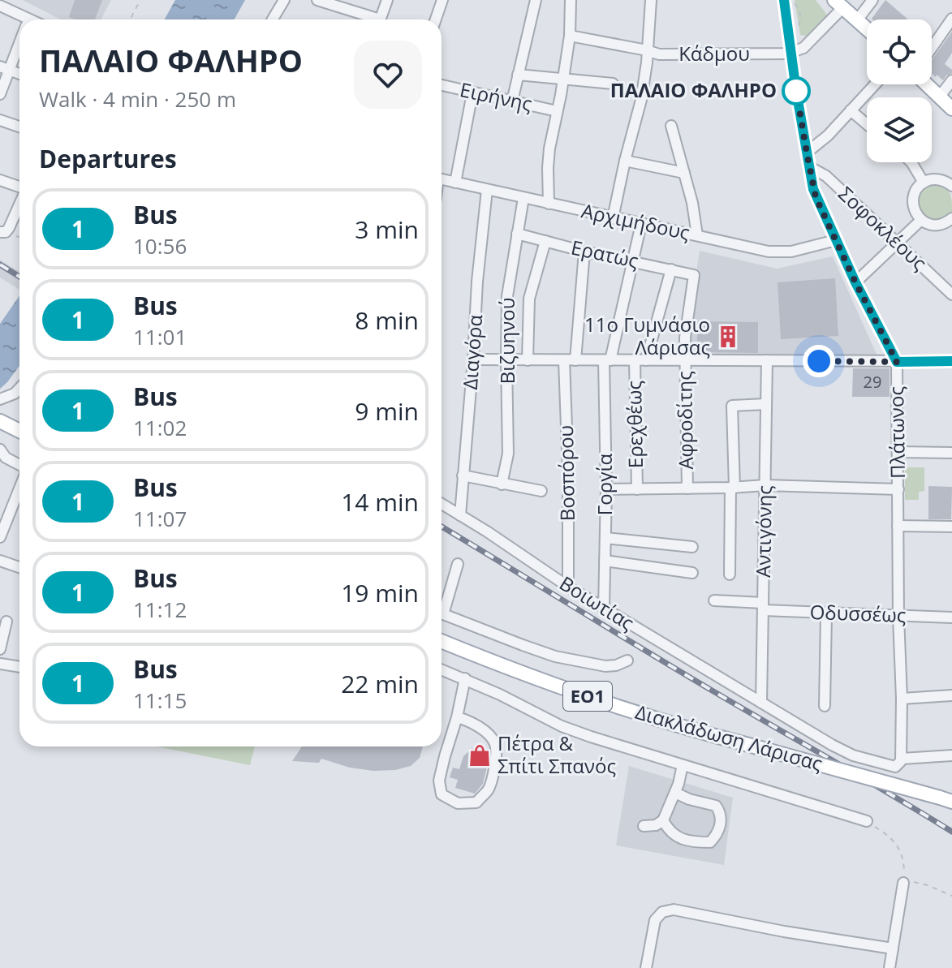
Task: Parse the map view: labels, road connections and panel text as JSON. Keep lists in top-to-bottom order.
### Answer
{
  "streets": {
    "main road": ["ΕΟ1", "Διακλάδωση Λάρισας"],
    "street": [
      "Κάδμου",
      "Ειρήνης",
      "Αρχιμήδους",
      "Σοφοκλέους",
      "Ερατώς",
      "Βιζυηνού",
      "Διαγόρα",
      "Αφροδίτης",
      "Ερεχθέως",
      "Πλάτωνος",
      "Βοσπόρου",
      "Γοργία",
      "Αντιγόνης",
      "Βοιωτίας",
      "Οδυσσέως"
    ]
  },
  "crossings": [
    ["Κάδμου", "Πλάτωνος"],
    ["Αρχιμήδους", "Βιζυηνού"],
    ["Αρχιμήδους", "Διαγόρα"],
    ["Αρχιμήδους", "Πλάτωνος"],
    ["Αρχιμήδους", "Γοργία"],
    ["Σοφοκλέους", "Πλάτωνος"],
    ["Ερατώς", "Βιζυηνού"],
    ["Ερατώς", "Αφροδίτης"],
    ["Ερατώς", "Ερεχθέως"],
    ["Ερατώς", "Βοσπόρου"],
    ["Ερατώς", "Γοργία"],
    ["Διαγόρα", "Βοιωτίας"],
    ["Πλάτωνος", "Βοιωτίας"],
    ["Πλάτωνος", "Οδυσσέως"],
    ["Βοσπόρου", "Βοιωτίας"],
    ["Γοργία", "Βοιωτίας"],
    ["Αντιγόνης", "Βοιωτίας"],
    ["Αντιγόνης", "Οδυσσέως"]
  ],
  "places": {
    "other": ["ΠΑΛΑΙΟ ΦΑΛΗΡΟ"],
    "building": ["11ο Γυμνάσιο Λάρισας"],
    "shop": ["Πέτρα & Σπίτι Σπανός"]
  },
  "lines": ["bus line 1"],
  "house_numbers": ["29"],
  "page": {
    "heading": [
      ["ΠΑΛΑΙΟ ΦΑΛΗΡΟ", "Walk · 4 min · 250 m"],
      "Departures"
    ],
    "list": [
      {
        "mark": "1",
        "name": "Bus",
        "note": "10:56",
        "value": "3 min"
      },
      {
        "mark": "1",
        "name": "Bus",
        "note": "11:01",
        "value": "8 min"
      },
      {
        "mark": "1",
        "name": "Bus",
        "note": "11:02",
        "value": "9 min"
      },
      {
        "mark": "1",
        "name": "Bus",
        "note": "11:07",
        "value": "14 min"
      },
      {
        "mark": "1",
        "name": "Bus",
        "note": "11:12",
        "value": "19 min"
      },
      {
        "mark": "1",
        "name": "Bus",
        "note": "11:15",
        "value": "22 min"
      }
    ]
  }
}
